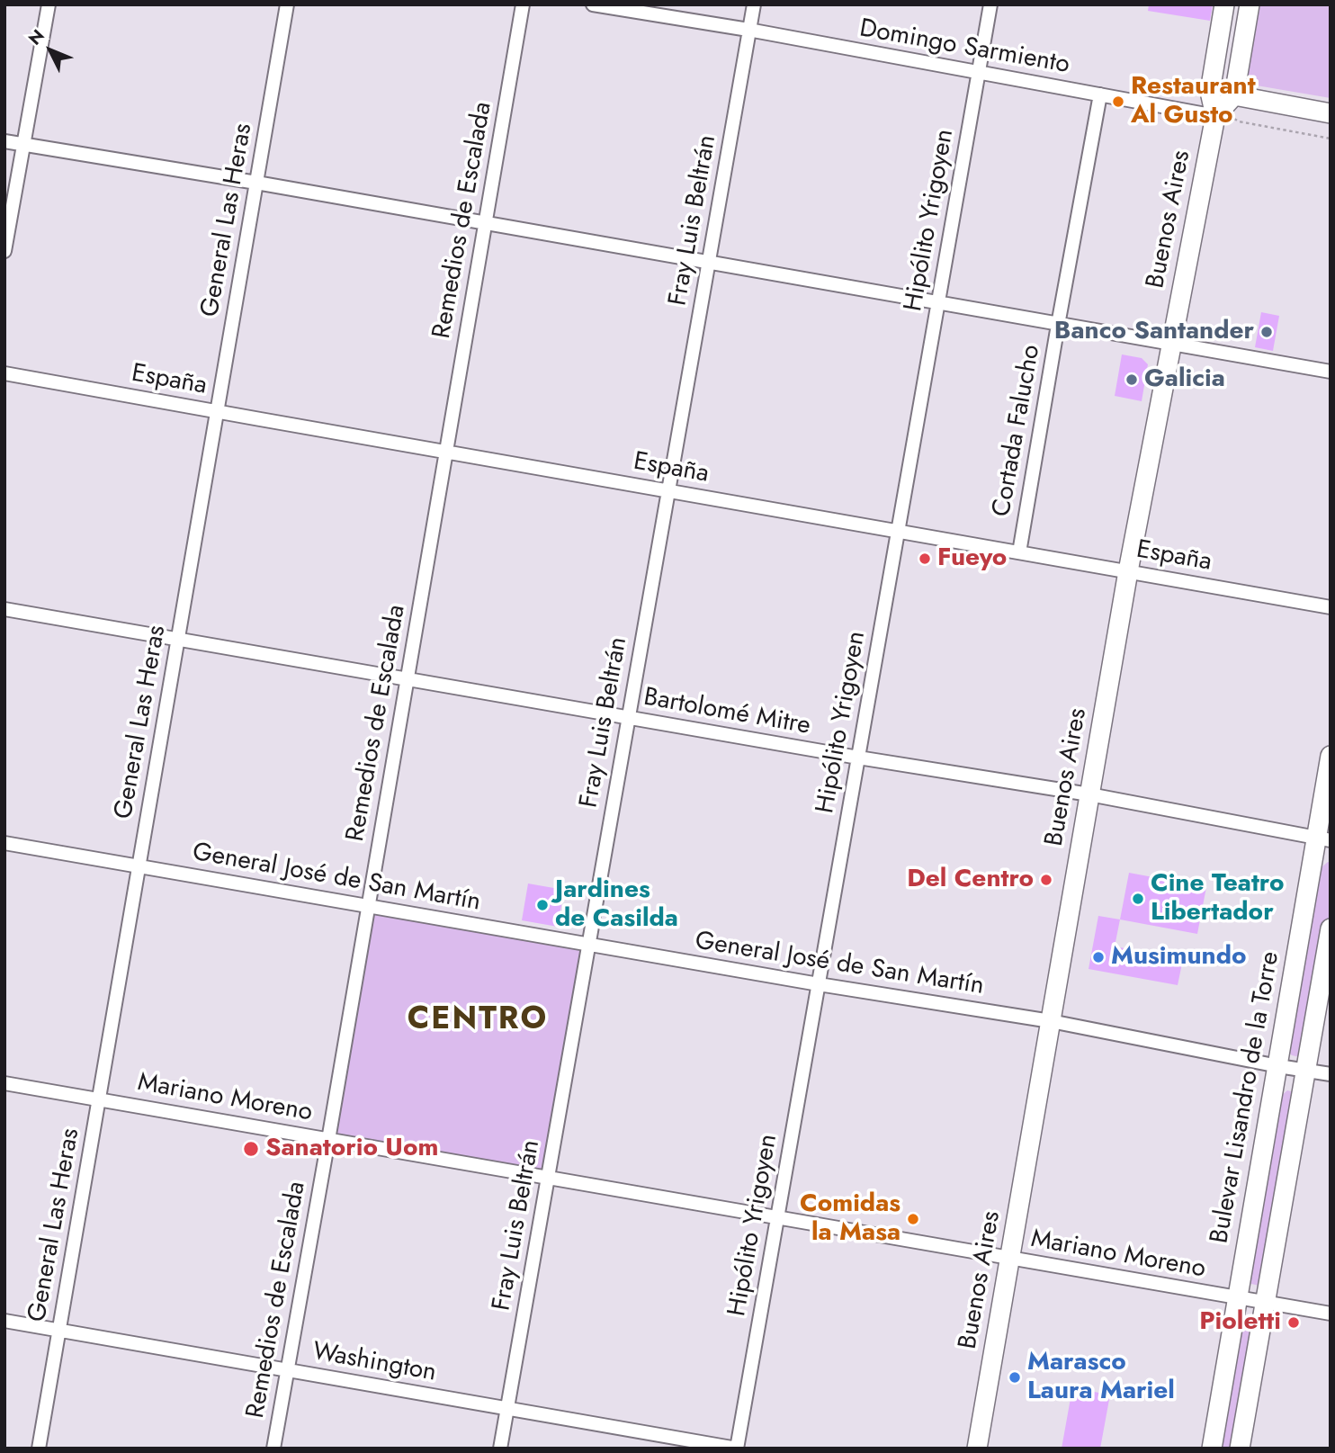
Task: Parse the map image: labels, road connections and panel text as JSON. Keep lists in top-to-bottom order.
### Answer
{
  "streets": {
    "street": [
      "Domingo Sarmiento",
      "Buenos Aires",
      "General Las Heras",
      "Remedios de Escalada",
      "Fray Luis Beltrán",
      "Hipólito Yrigoyen",
      "España",
      "Cortada Falucho",
      "Bartolomé Mitre",
      "General José de San Martín",
      "Bulevar Lisandro de la Torre",
      "Mariano Moreno",
      "Washington"
    ]
  },
  "crossings": [
    ["Domingo Sarmiento", "Buenos Aires"],
    ["Domingo Sarmiento", "Fray Luis Beltrán"],
    ["Domingo Sarmiento", "Hipólito Yrigoyen"],
    ["Domingo Sarmiento", "Cortada Falucho"],
    ["Buenos Aires", "España"],
    ["Buenos Aires", "Bartolomé Mitre"],
    ["Buenos Aires", "General José de San Martín"],
    ["Buenos Aires", "Mariano Moreno"],
    ["General Las Heras", "España"],
    ["General Las Heras", "Bartolomé Mitre"],
    ["General Las Heras", "General José de San Martín"],
    ["General Las Heras", "Mariano Moreno"],
    ["General Las Heras", "Washington"],
    ["Remedios de Escalada", "España"],
    ["Remedios de Escalada", "Bartolomé Mitre"],
    ["Remedios de Escalada", "General José de San Martín"],
    ["Remedios de Escalada", "Mariano Moreno"],
    ["Remedios de Escalada", "Washington"],
    ["Fray Luis Beltrán", "España"],
    ["Fray Luis Beltrán", "Bartolomé Mitre"],
    ["Fray Luis Beltrán", "General José de San Martín"],
    ["Fray Luis Beltrán", "Mariano Moreno"],
    ["Fray Luis Beltrán", "Washington"],
    ["Hipólito Yrigoyen", "España"],
    ["Hipólito Yrigoyen", "Bartolomé Mitre"],
    ["Hipólito Yrigoyen", "General José de San Martín"],
    ["Hipólito Yrigoyen", "Mariano Moreno"],
    ["Hipólito Yrigoyen", "Washington"],
    ["España", "Cortada Falucho"],
    ["Bartolomé Mitre", "Bulevar Lisandro de la Torre"],
    ["General José de San Martín", "Bulevar Lisandro de la Torre"],
    ["Bulevar Lisandro de la Torre", "Mariano Moreno"]
  ],
  "districts": ["CENTRO"],
  "places": [
    "Restaurant Al Gusto",
    "Banco Santander",
    "Galicia",
    "Fueyo",
    "Del Centro",
    "Cine Teatro Libertador",
    "Jardines de Casilda",
    "Musimundo",
    "Sanatorio Uom",
    "Comidas la Masa",
    "Pioletti",
    "Marasco Laura Mariel"
  ],
  "north": "top left"
}
